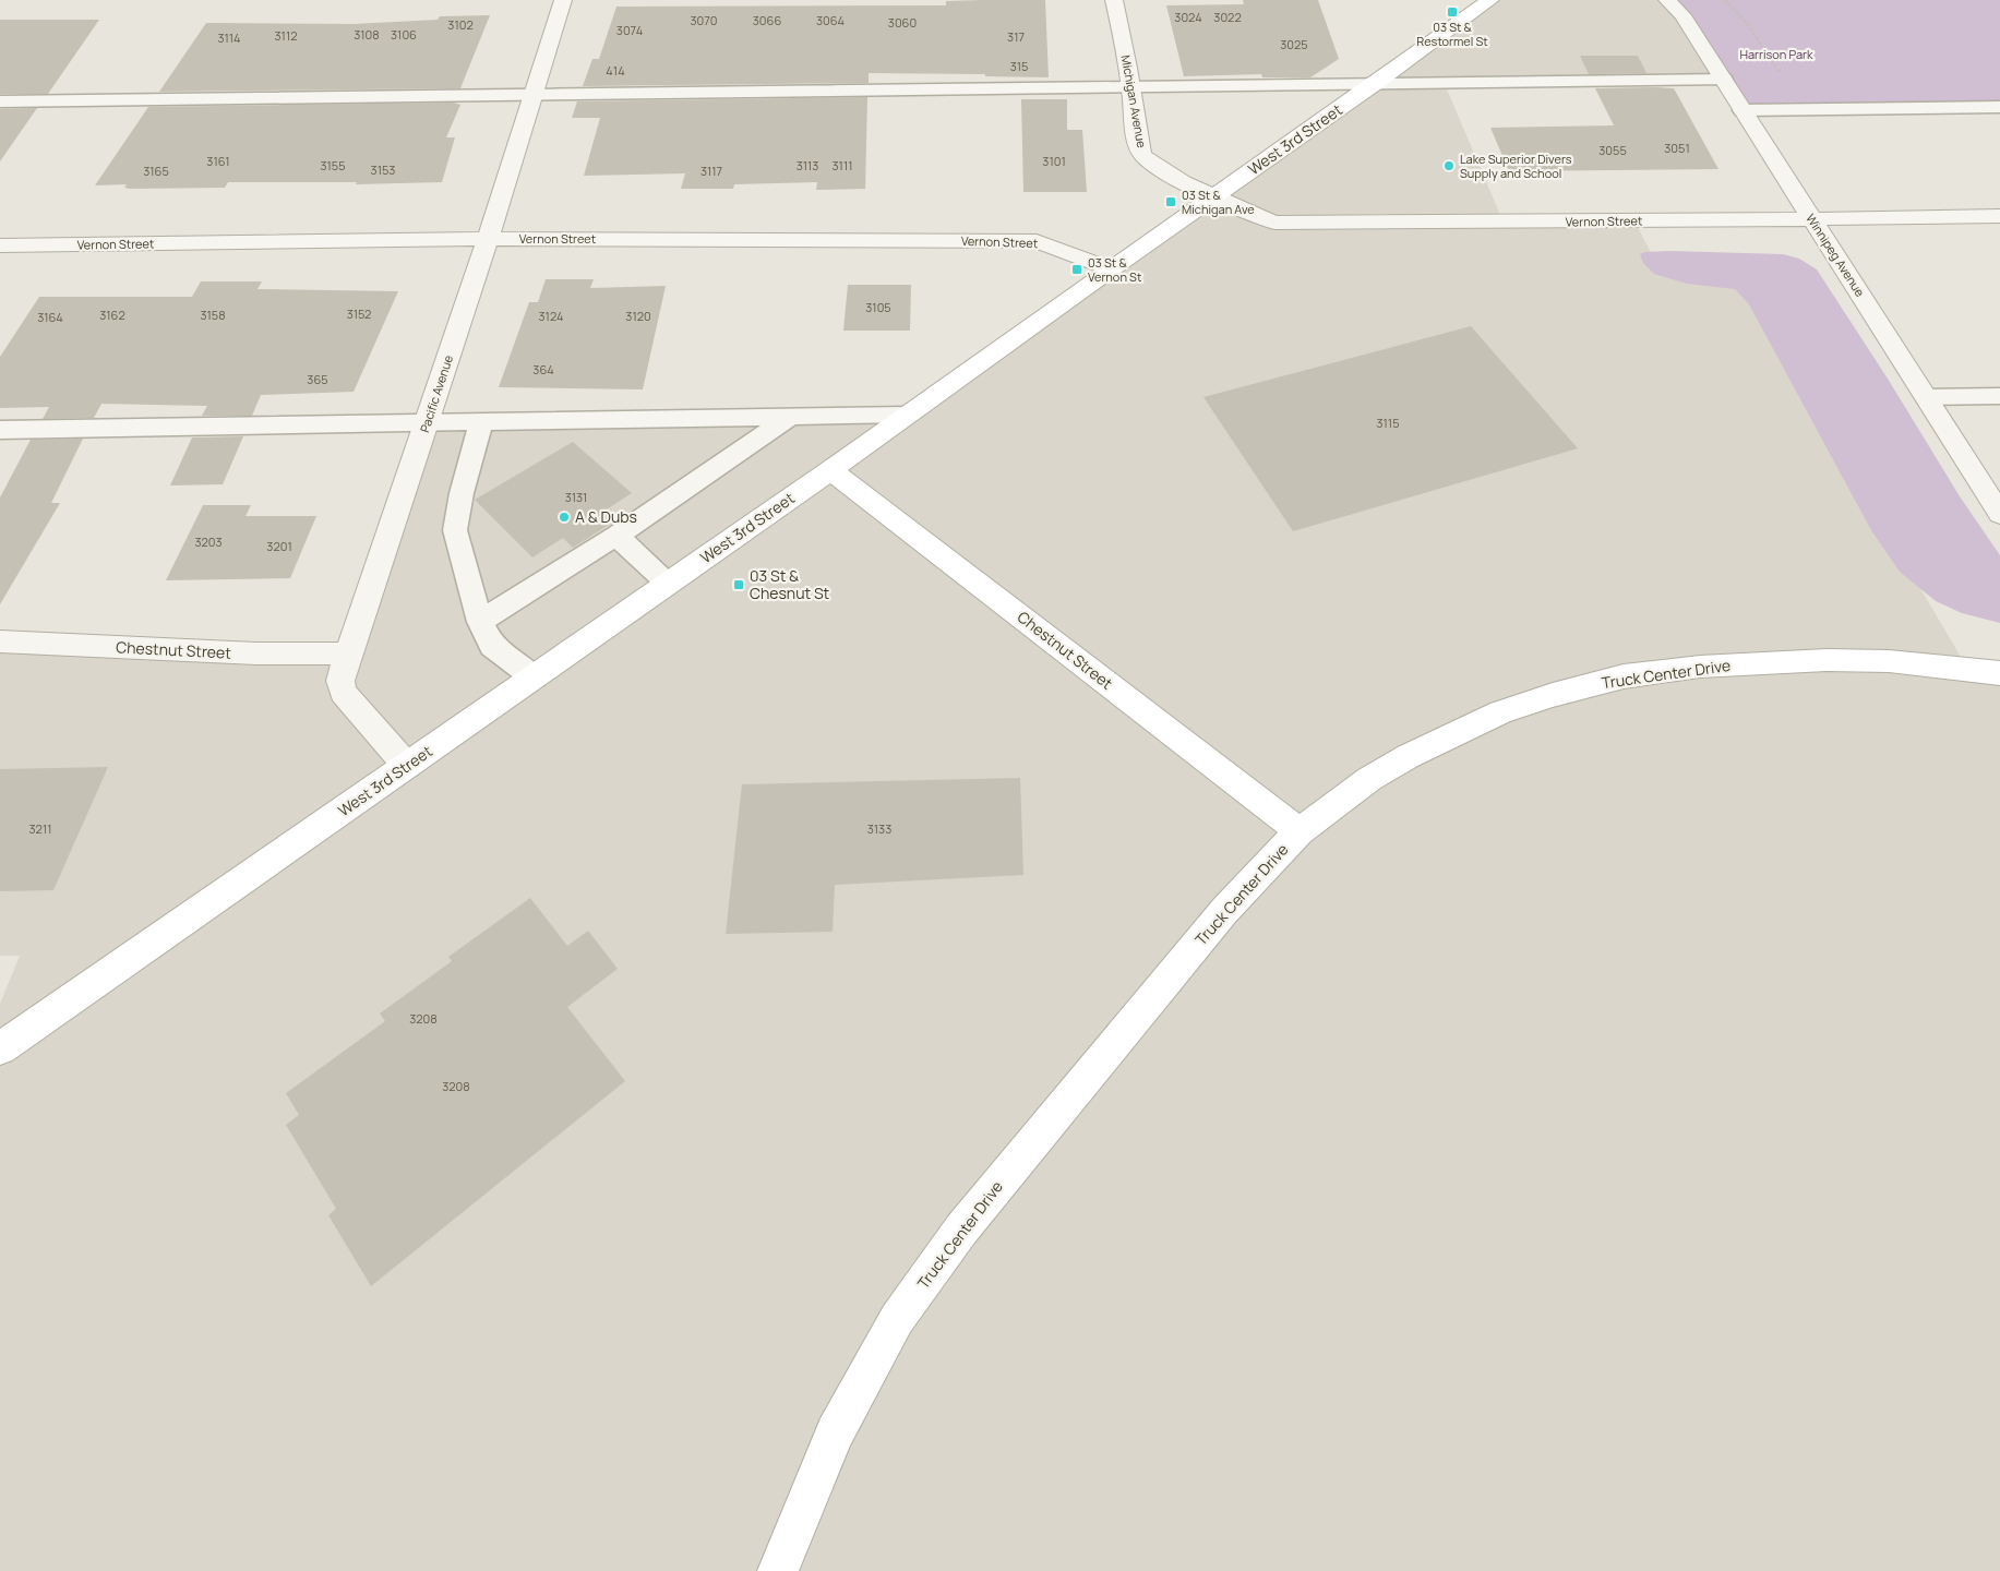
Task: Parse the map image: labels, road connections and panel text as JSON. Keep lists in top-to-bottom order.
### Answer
{
  "streets": {
    "main road": ["West 3rd Street", "Chestnut Street", "Truck Center Drive"],
    "street": [
      "Michigan Avenue",
      "Vernon Street",
      "Winnipeg Avenue",
      "Pacific Avenue"
    ]
  },
  "crossings": [
    ["Michigan Avenue", "West 3rd Street"],
    ["Michigan Avenue", "Vernon Street"],
    ["West 3rd Street", "Vernon Street"],
    ["West 3rd Street", "Pacific Avenue"],
    ["West 3rd Street", "Chestnut Street"],
    ["Vernon Street", "Winnipeg Avenue"],
    ["Vernon Street", "Pacific Avenue"],
    ["Pacific Avenue", "Chestnut Street"],
    ["Chestnut Street", "Truck Center Drive"]
  ],
  "parks": ["Harrison Park"],
  "places": {
    "transit": [
      "03 St & Restormel St",
      "03 St & Michigan Ave",
      "03 St & Vernon St",
      "03 St & Chesnut St"
    ],
    "other": ["Lake Superior Divers Supply and School", "A & Dubs"]
  },
  "house_numbers": [
    "3024",
    "3022",
    "3070",
    "3066",
    "3064",
    "3060",
    "3102",
    "3074",
    "3108",
    "3106",
    "3112",
    "317",
    "3114",
    "3025",
    "315",
    "414",
    "3051",
    "3055",
    "3161",
    "3101",
    "3155",
    "3113",
    "3111",
    "3153",
    "3165",
    "3117",
    "3105",
    "3152",
    "3162",
    "3158",
    "3124",
    "3120",
    "3164",
    "364",
    "365",
    "3115",
    "3131",
    "3203",
    "3201",
    "3211",
    "3133",
    "3208",
    "3208"
  ]
}
